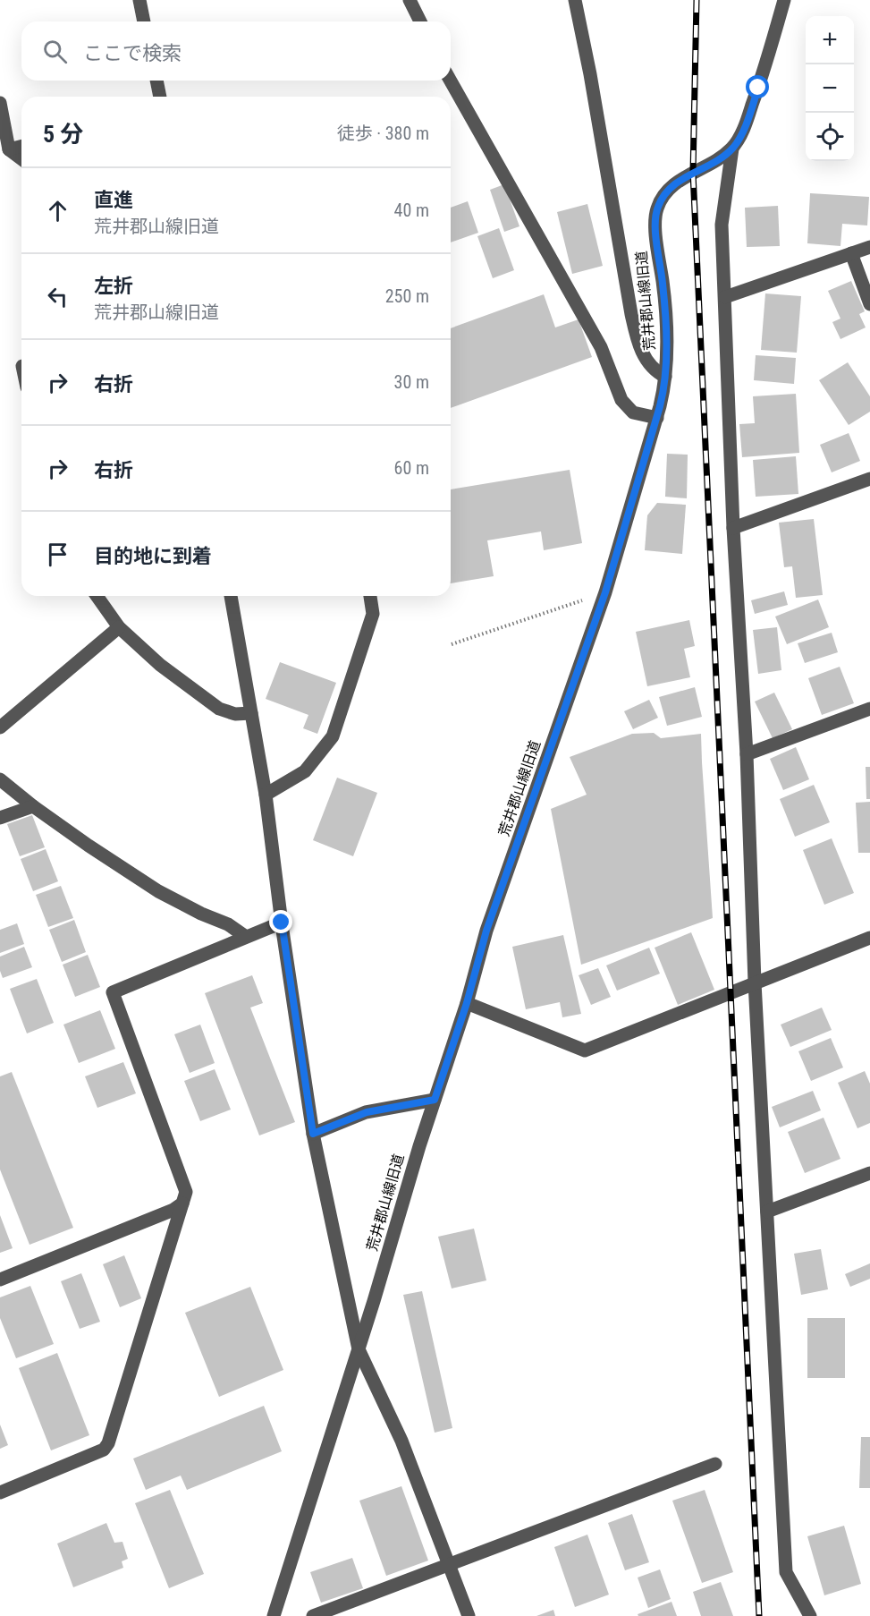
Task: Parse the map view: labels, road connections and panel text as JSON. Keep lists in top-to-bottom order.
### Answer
{
  "streets": {
    "street": ["荒井郡山線旧道"]
  },
  "page": {
    "map_buttons": ["+", "−"],
    "search": "ここで検索",
    "heading": ["5 分", "徒歩 · 380 m"],
    "list": [
      ["直進", "荒井郡山線旧道", "40 m"],
      ["左折", "荒井郡山線旧道", "250 m"],
      ["右折", "30 m"],
      ["右折", "60 m"],
      "目的地に到着"
    ]
  }
}
